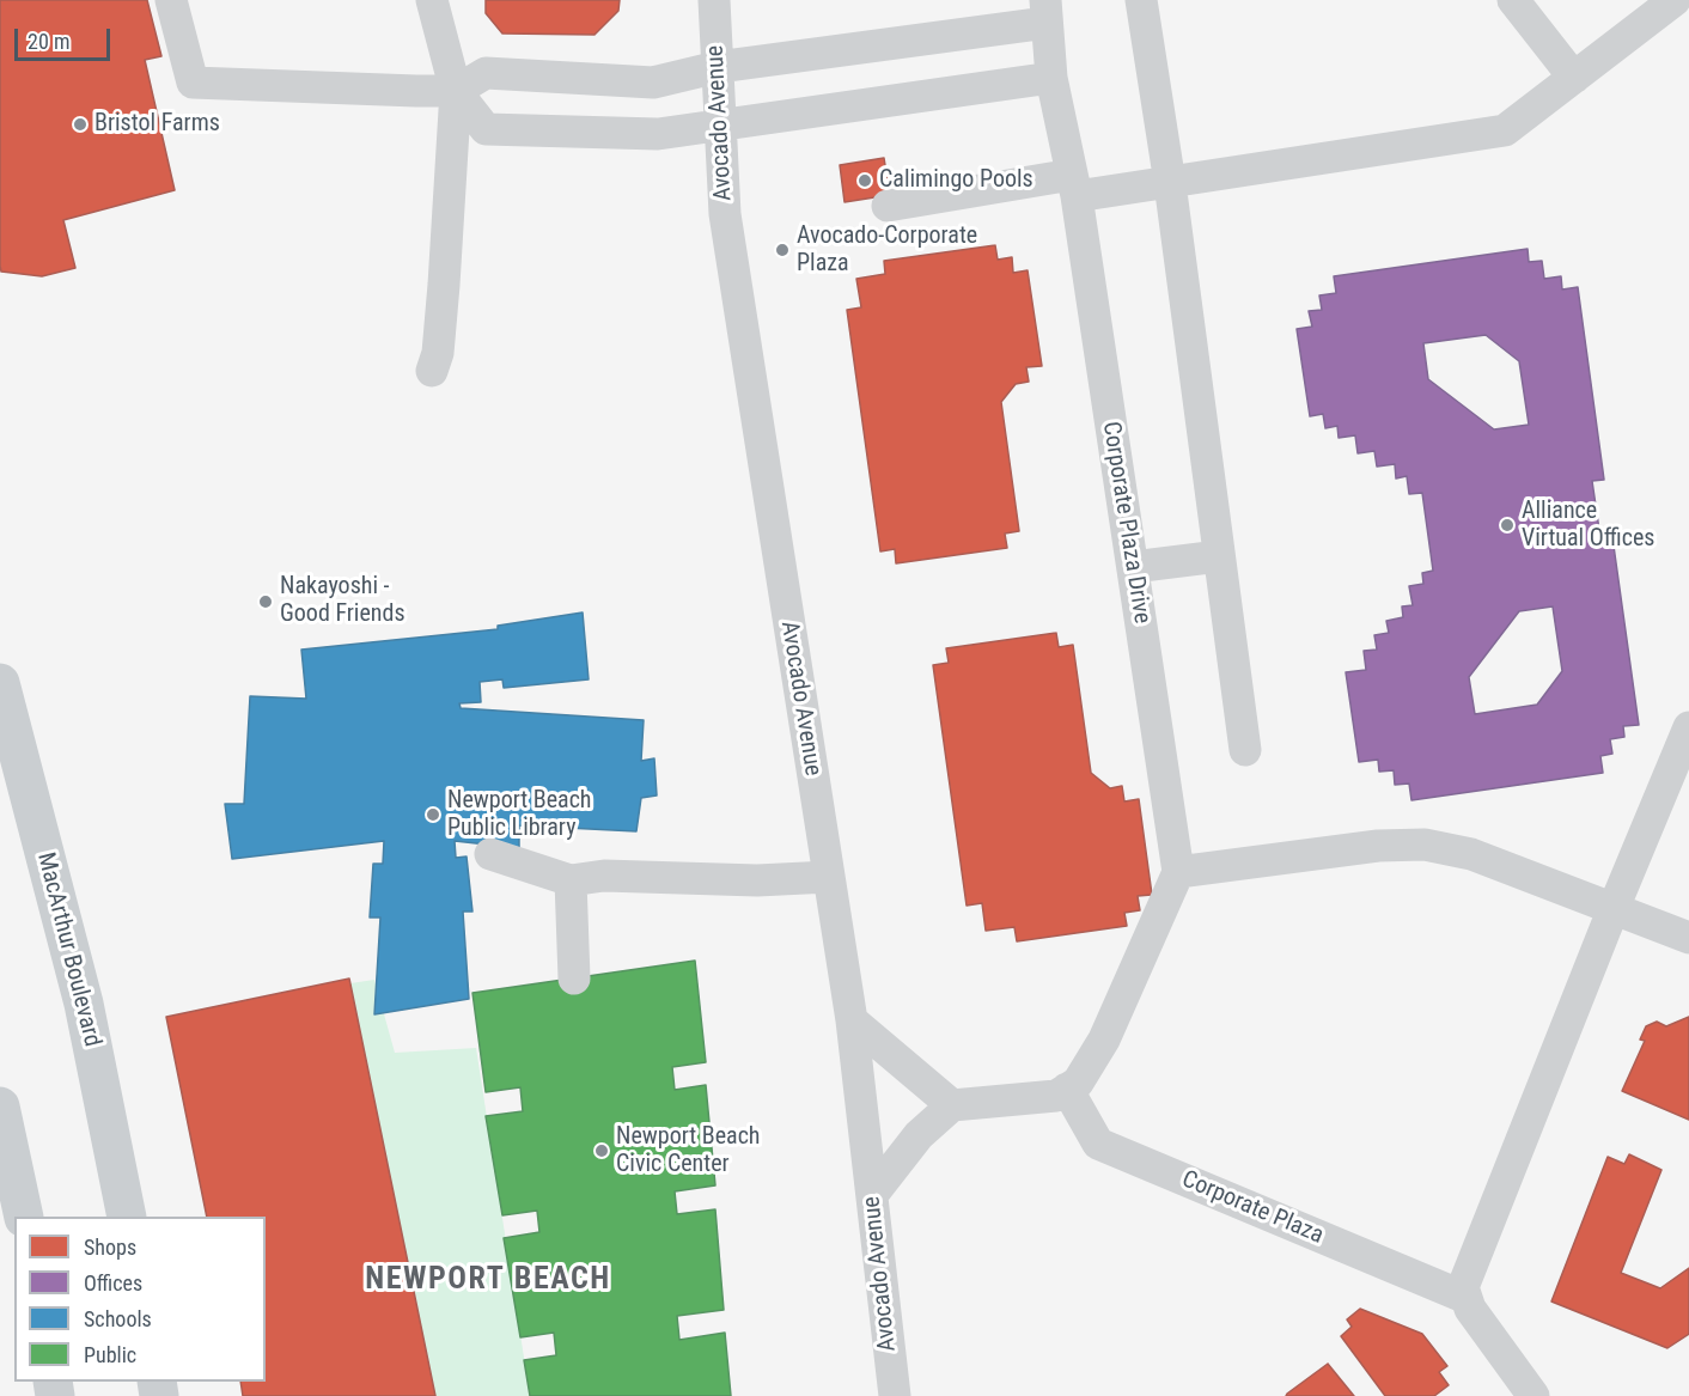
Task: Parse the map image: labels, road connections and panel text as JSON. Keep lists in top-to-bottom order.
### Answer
{
  "streets": {
    "main road": ["MacArthur Boulevard"],
    "street": ["Avocado Avenue", "Corporate Plaza Drive", "Corporate Plaza"]
  },
  "districts": ["NEWPORT BEACH"],
  "places": [
    "Bristol Farms",
    "Calimingo Pools",
    "Avocado-Corporate Plaza",
    "Alliance Virtual Offices",
    "Nakayoshi - Good Friends",
    "Newport Beach Public Library",
    "Newport Beach Civic Center"
  ],
  "legend": [
    "Shops",
    "Offices",
    "Schools",
    "Public"
  ],
  "scale_bar": "20 m"
}
